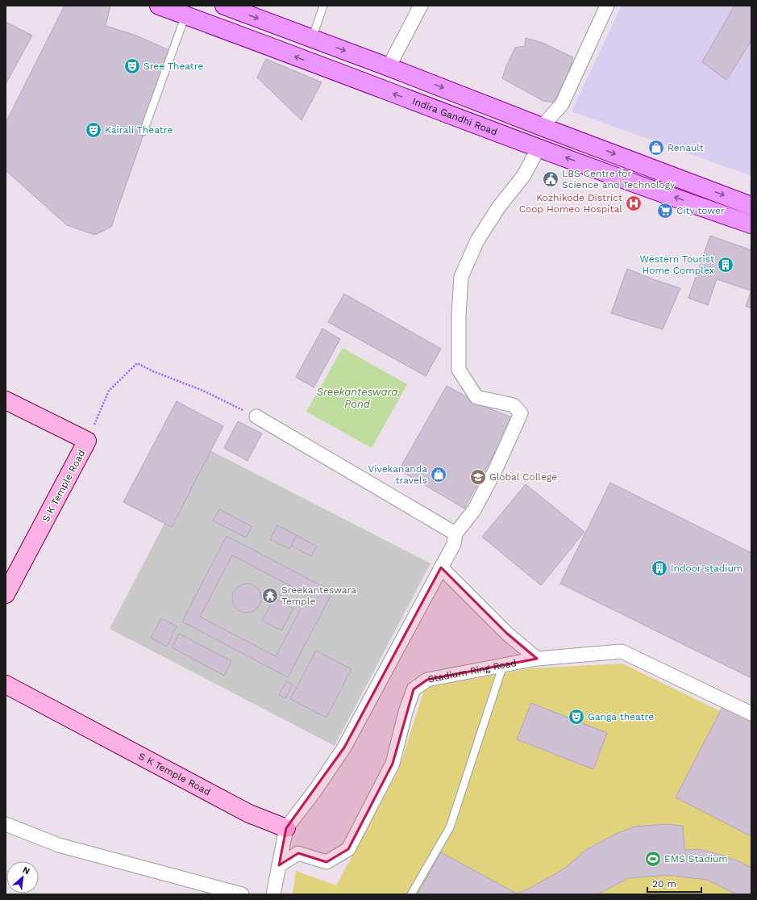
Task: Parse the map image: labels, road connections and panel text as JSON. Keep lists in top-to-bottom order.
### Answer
{
  "streets": {
    "main road": ["Indira Gandhi Road"],
    "street": ["S K Temple Road", "Stadium Ring Road"]
  },
  "water": ["Sreekanteswara Pond"],
  "places": {
    "theatre": ["Sree Theatre", "Kairali Theatre", "Ganga theatre"],
    "shop": ["Renault", "Vivekananda travels"],
    "public building": ["LBS Centre for Science and Technology"],
    "hospital": ["Kozhikode District Coop Homeo Hospital"],
    "supermarket": ["City tower"],
    "building": ["Western Tourist Home Complex", "Indoor stadium"],
    "school or university": ["Global College"],
    "temple": ["Sreekanteswara Temple"],
    "sports": ["EMS Stadium"]
  },
  "scale_bar": "20 m",
  "north": "top right"
}
